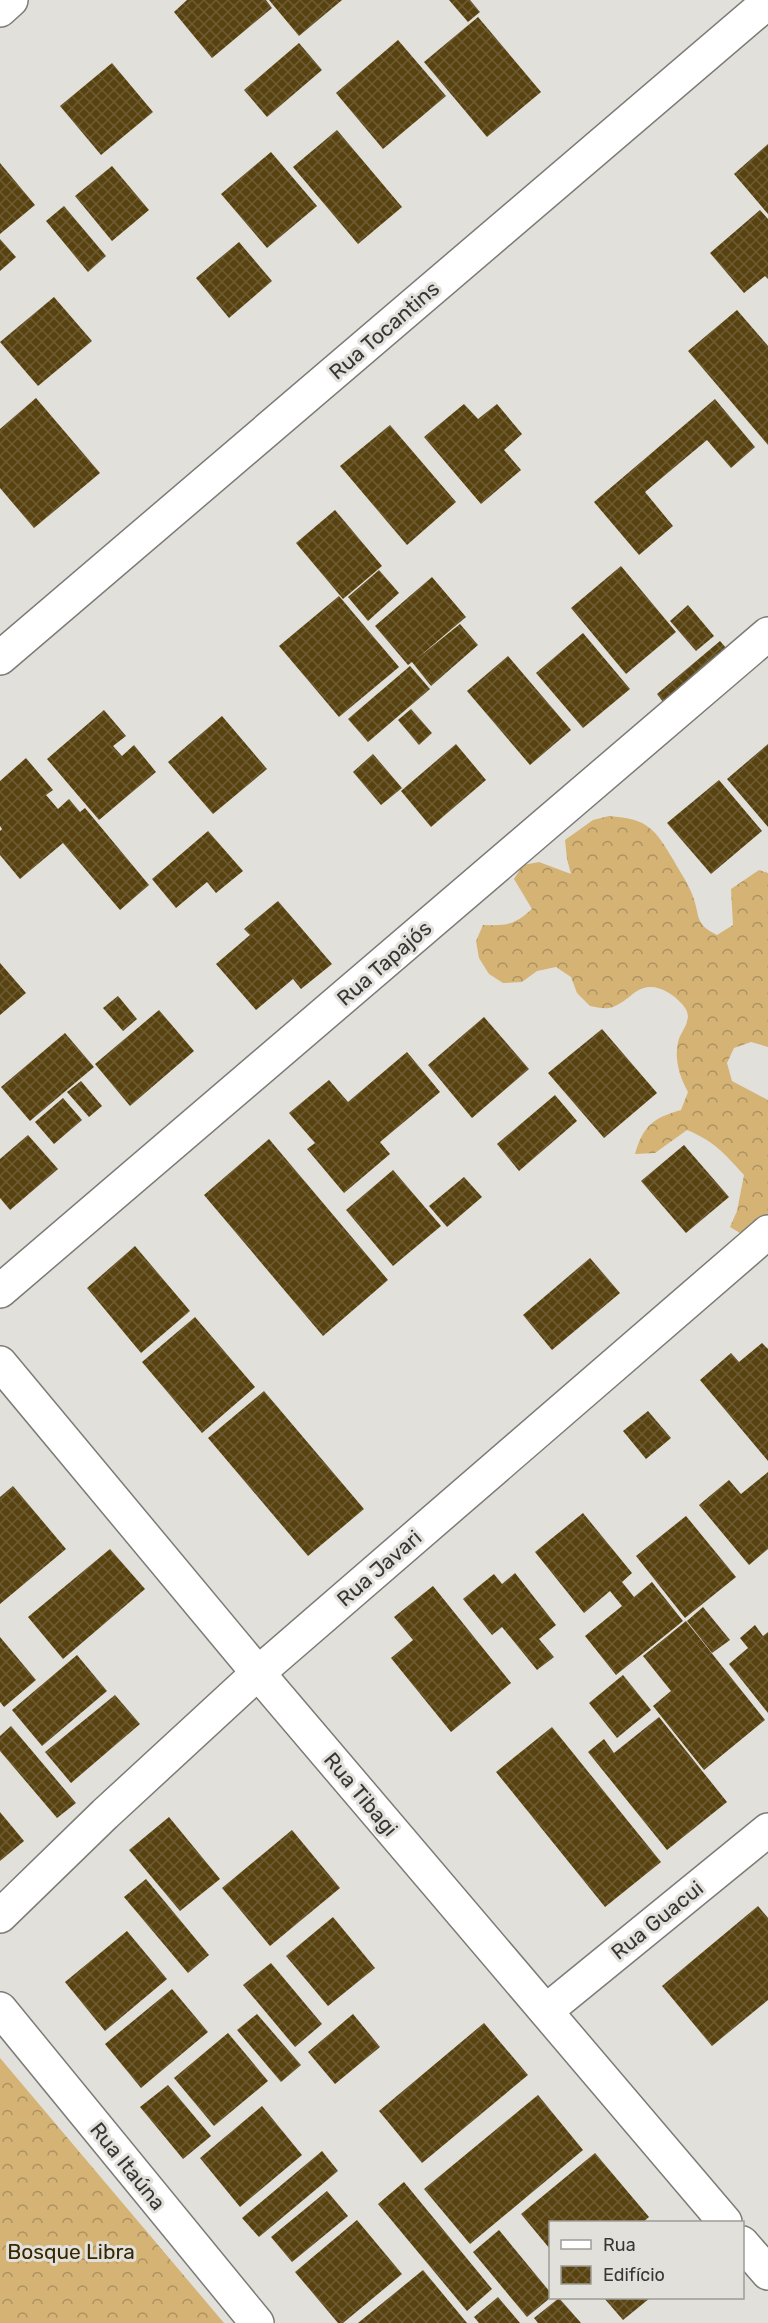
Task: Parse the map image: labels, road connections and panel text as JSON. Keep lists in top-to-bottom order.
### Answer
{
  "streets": {
    "street": [
      "Rua Tocantins",
      "Rua Tapajós",
      "Rua Javari",
      "Rua Tibagi",
      "Rua Guacui",
      "Rua Itaúna"
    ]
  },
  "crossings": [
    ["Rua Javari", "Rua Tibagi"],
    ["Rua Tibagi", "Rua Guacui"]
  ],
  "parks": ["Bosque Libra"],
  "legend": ["Rua", "Edifício"]
}
